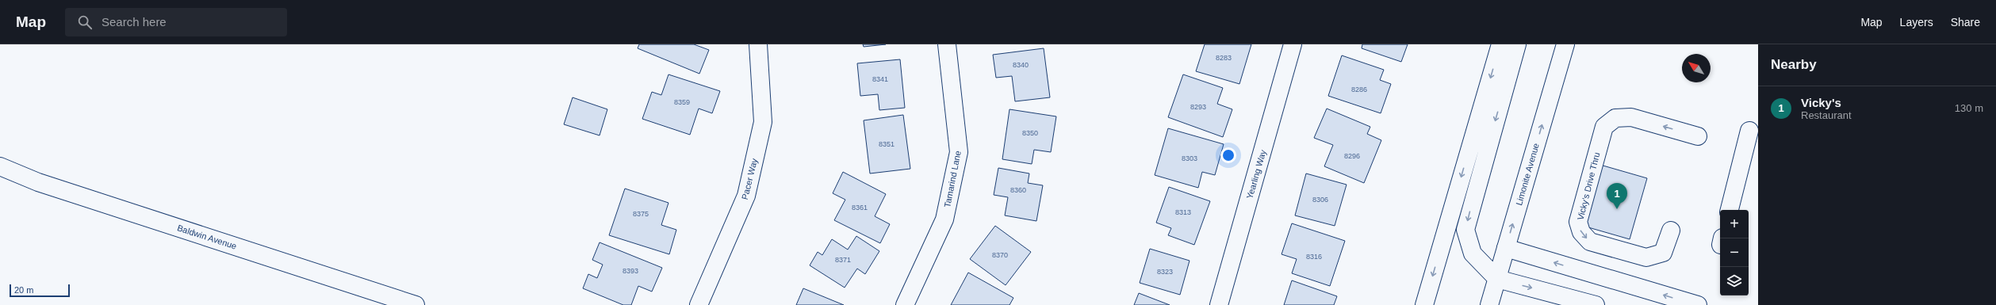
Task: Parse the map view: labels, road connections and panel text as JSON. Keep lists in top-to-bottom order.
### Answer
{
  "streets": {
    "street": [
      "Yearling Way",
      "Limonite Avenue",
      "Pacer Way",
      "Tamarind Lane",
      "Vicky's Drive Thru",
      "Baldwin Avenue"
    ]
  },
  "house_numbers": [
    "8283",
    "8340",
    "8341",
    "8286",
    "8359",
    "8293",
    "8350",
    "8351",
    "8296",
    "8303",
    "8360",
    "8306",
    "8361",
    "8313",
    "8375",
    "8370",
    "8316",
    "8371",
    "8393",
    "8323"
  ],
  "scale_bar": "20 m",
  "north": "top left",
  "page": {
    "header": "Map",
    "search": "Search here",
    "nav": ["Map", "Layers", "Share"],
    "heading": "Nearby",
    "list": [
      {
        "mark": "1",
        "name": "Vicky's",
        "note": "Restaurant",
        "value": "130 m"
      }
    ],
    "pins": "1",
    "map_buttons": ["+", "−"],
    "scale": "20 m"
  }
}
